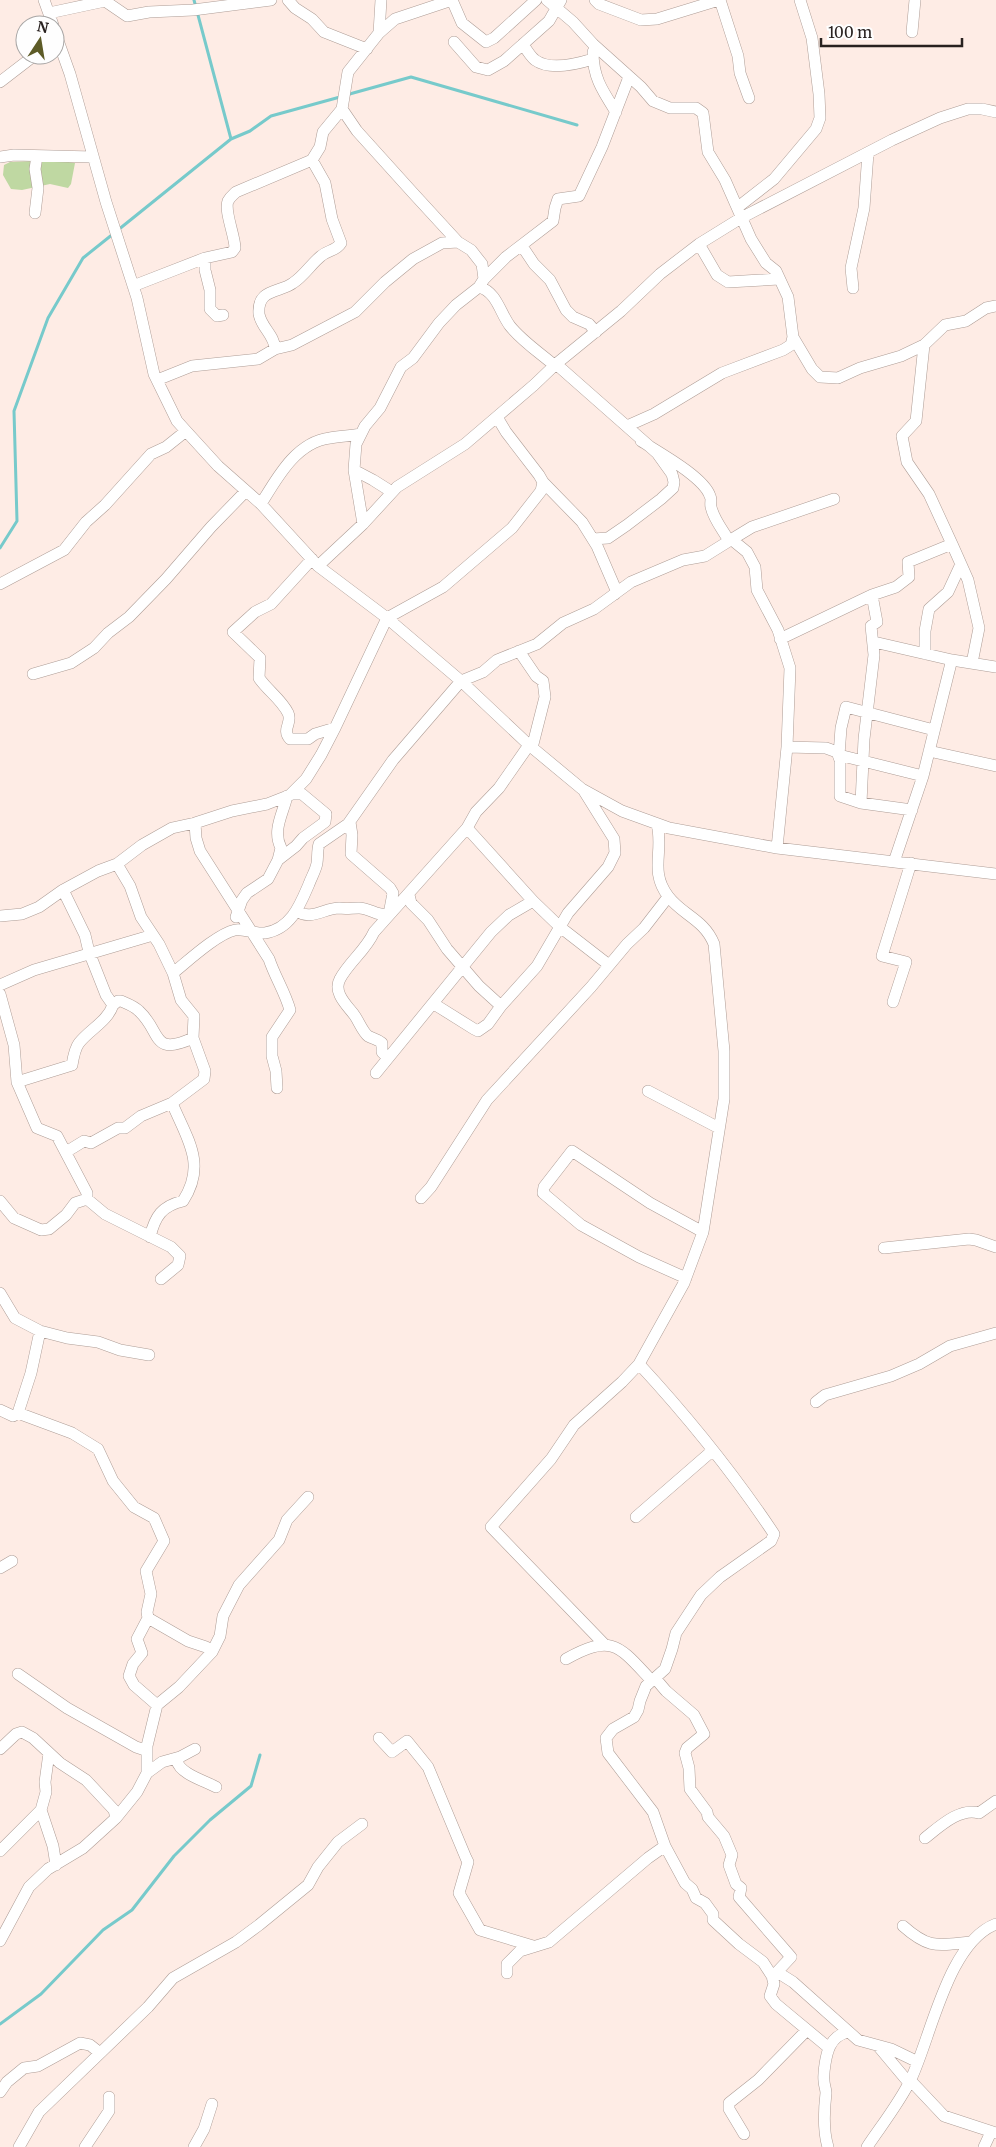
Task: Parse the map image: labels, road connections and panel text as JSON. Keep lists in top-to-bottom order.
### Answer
{
  "scale_bar": "100 m",
  "north": "top"
}
